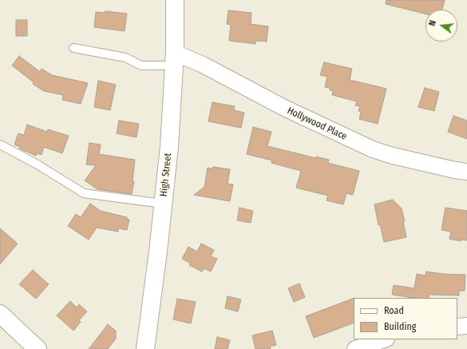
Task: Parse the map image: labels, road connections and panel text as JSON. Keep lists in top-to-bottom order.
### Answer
{
  "streets": {
    "main road": ["High Street"],
    "street": ["Hollywood Place"]
  },
  "crossings": [
    ["Hollywood Place", "High Street"]
  ],
  "legend": ["Road", "Building"],
  "north": "left"
}
